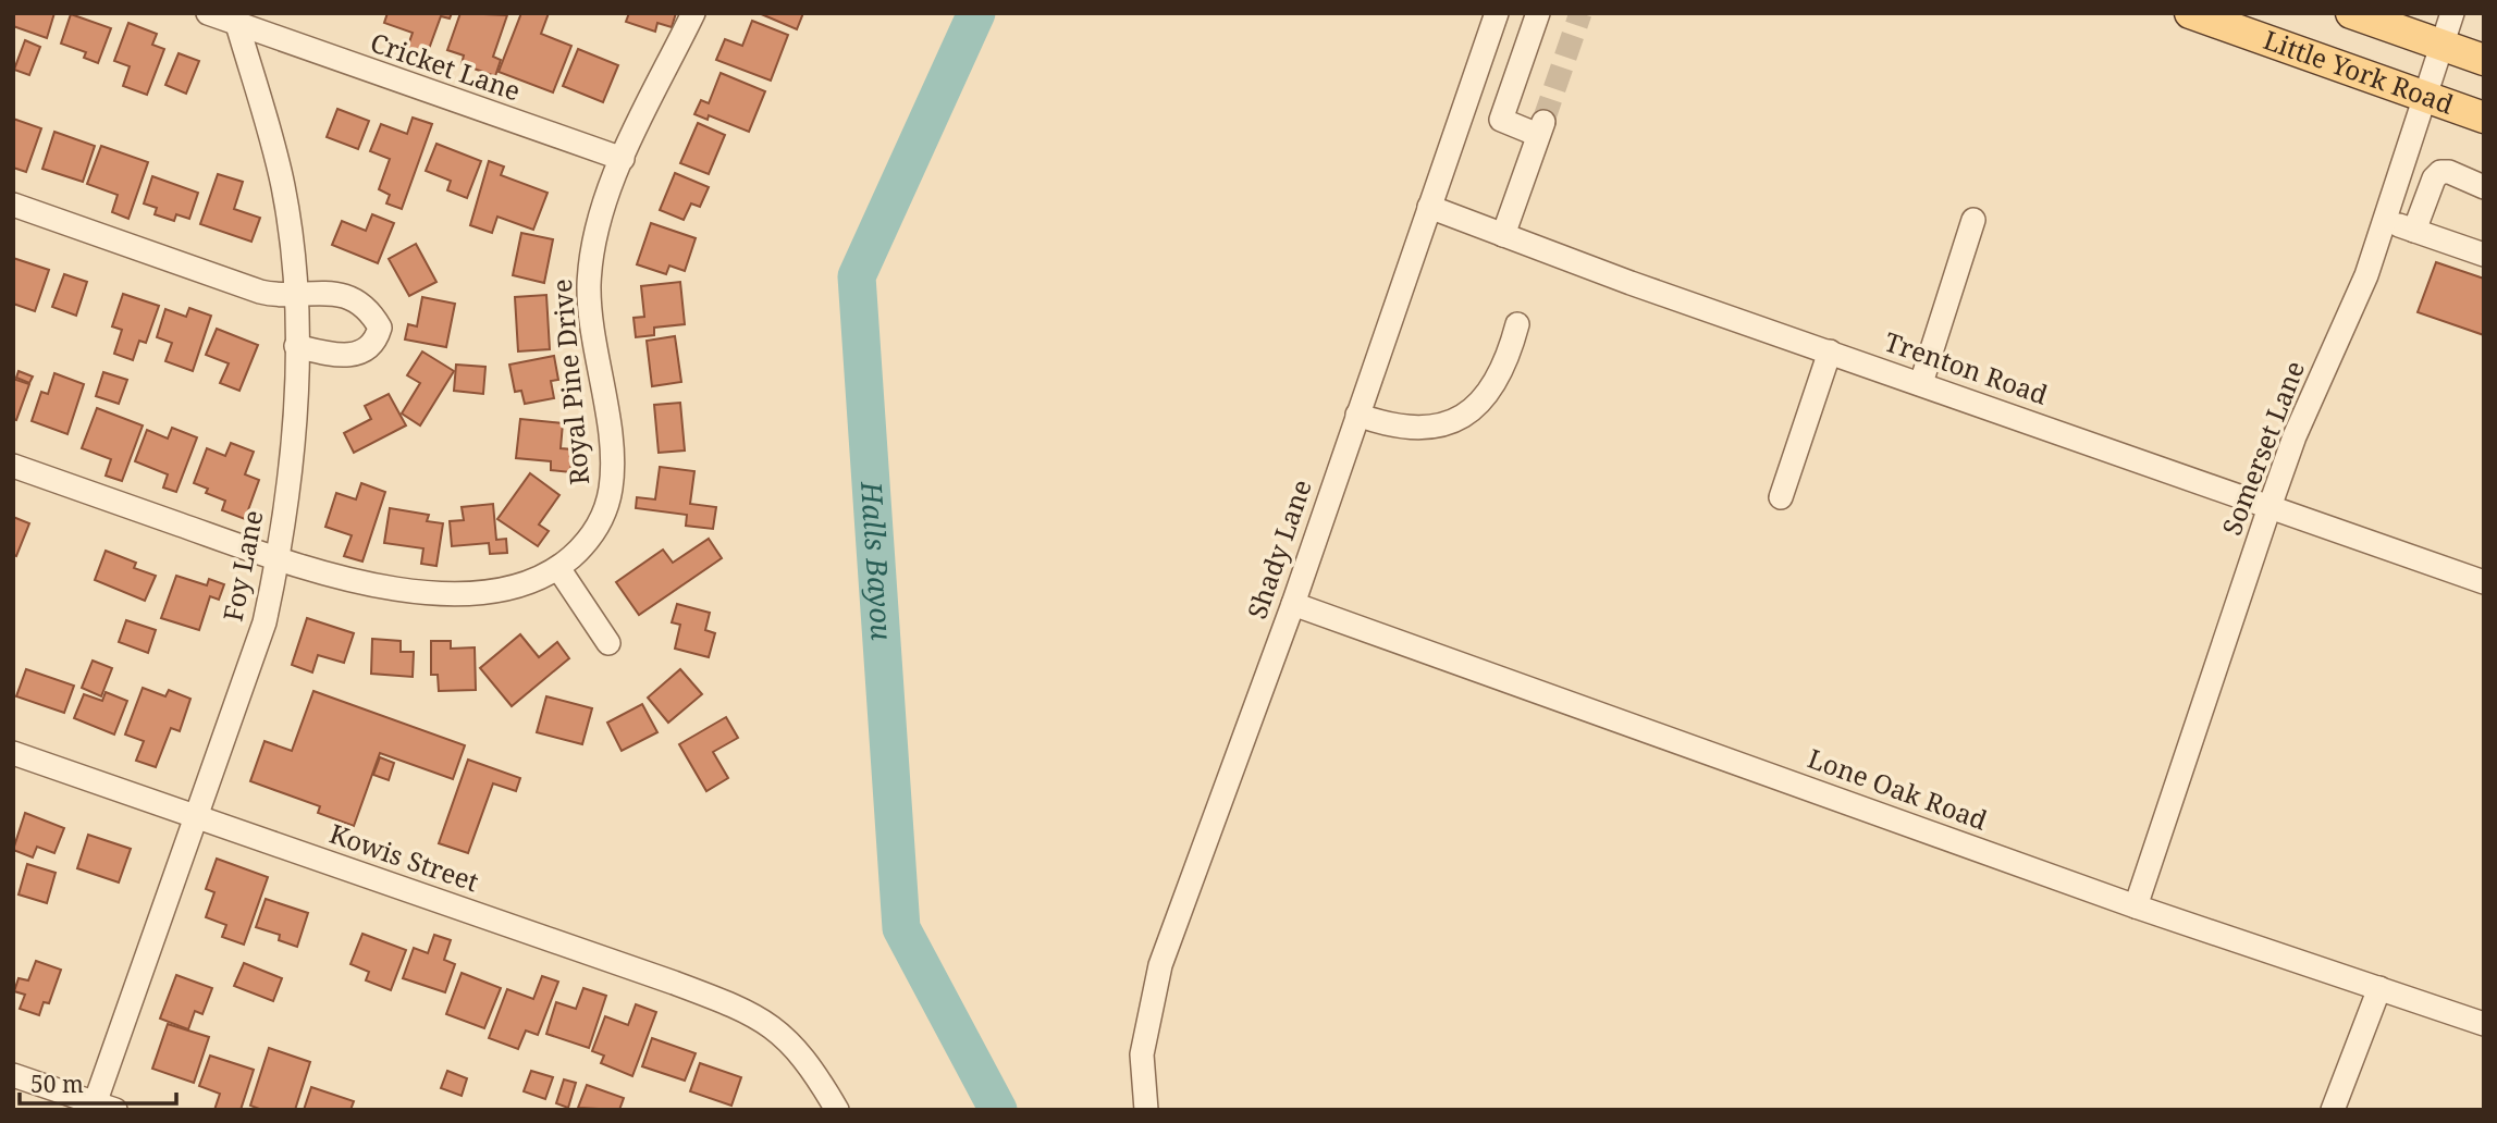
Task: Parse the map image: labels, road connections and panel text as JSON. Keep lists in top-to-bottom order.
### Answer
{
  "streets": {
    "main road": ["Little York Road"],
    "street": [
      "Cricket Lane",
      "Trenton Road",
      "Royal Pine Drive",
      "Somerset Lane",
      "Shady Lane",
      "Foy Lane",
      "Lone Oak Road",
      "Kowis Street"
    ]
  },
  "crossings": [
    ["Cricket Lane", "Royal Pine Drive"],
    ["Cricket Lane", "Foy Lane"],
    ["Little York Road", "Somerset Lane"],
    ["Trenton Road", "Somerset Lane"],
    ["Trenton Road", "Shady Lane"],
    ["Somerset Lane", "Lone Oak Road"],
    ["Shady Lane", "Lone Oak Road"],
    ["Foy Lane", "Kowis Street"]
  ],
  "water": ["Halls Bayou"],
  "scale_bar": "50 m"
}
